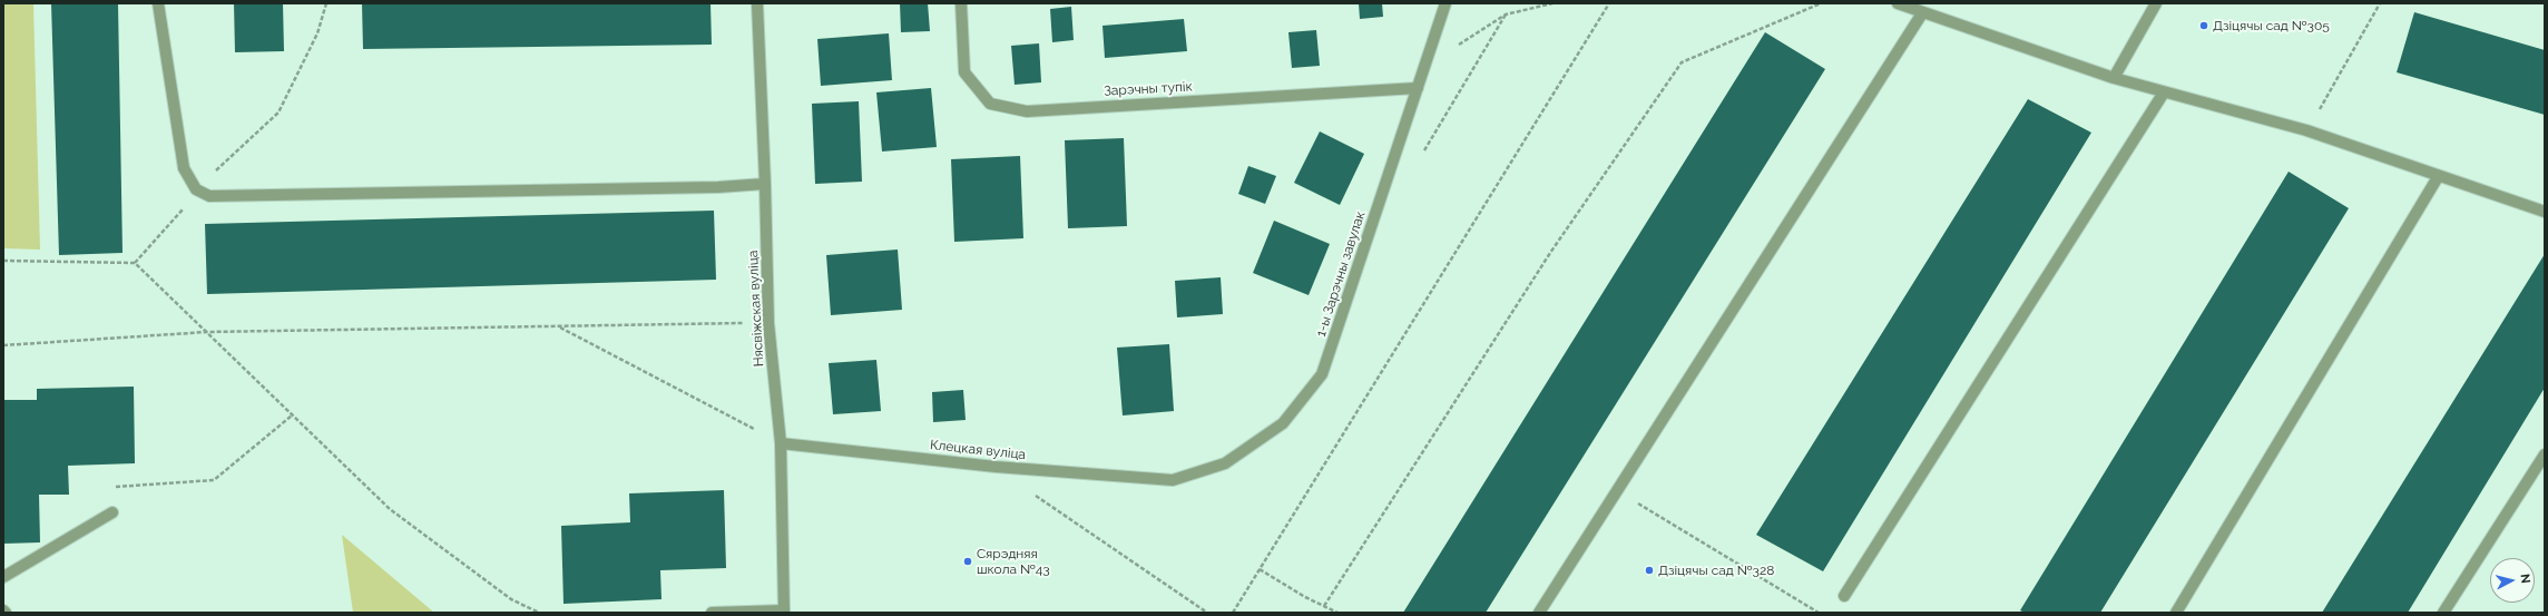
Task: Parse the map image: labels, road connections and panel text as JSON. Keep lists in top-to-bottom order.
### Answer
{
  "streets": {
    "street": [
      "Зарэчны тупік",
      "1-ы Зарэчны завулак",
      "Нясвіжская вуліца",
      "Клецкая вуліца"
    ]
  },
  "crossings": [
    ["Зарэчны тупік", "1-ы Зарэчны завулак"],
    ["1-ы Зарэчны завулак", "Клецкая вуліца"],
    ["Нясвіжская вуліца", "Клецкая вуліца"]
  ],
  "places": ["Дзіцячы сад №305", "Сярэдняя школа №43", "Дзіцячы сад №328"],
  "north": "right"
}
